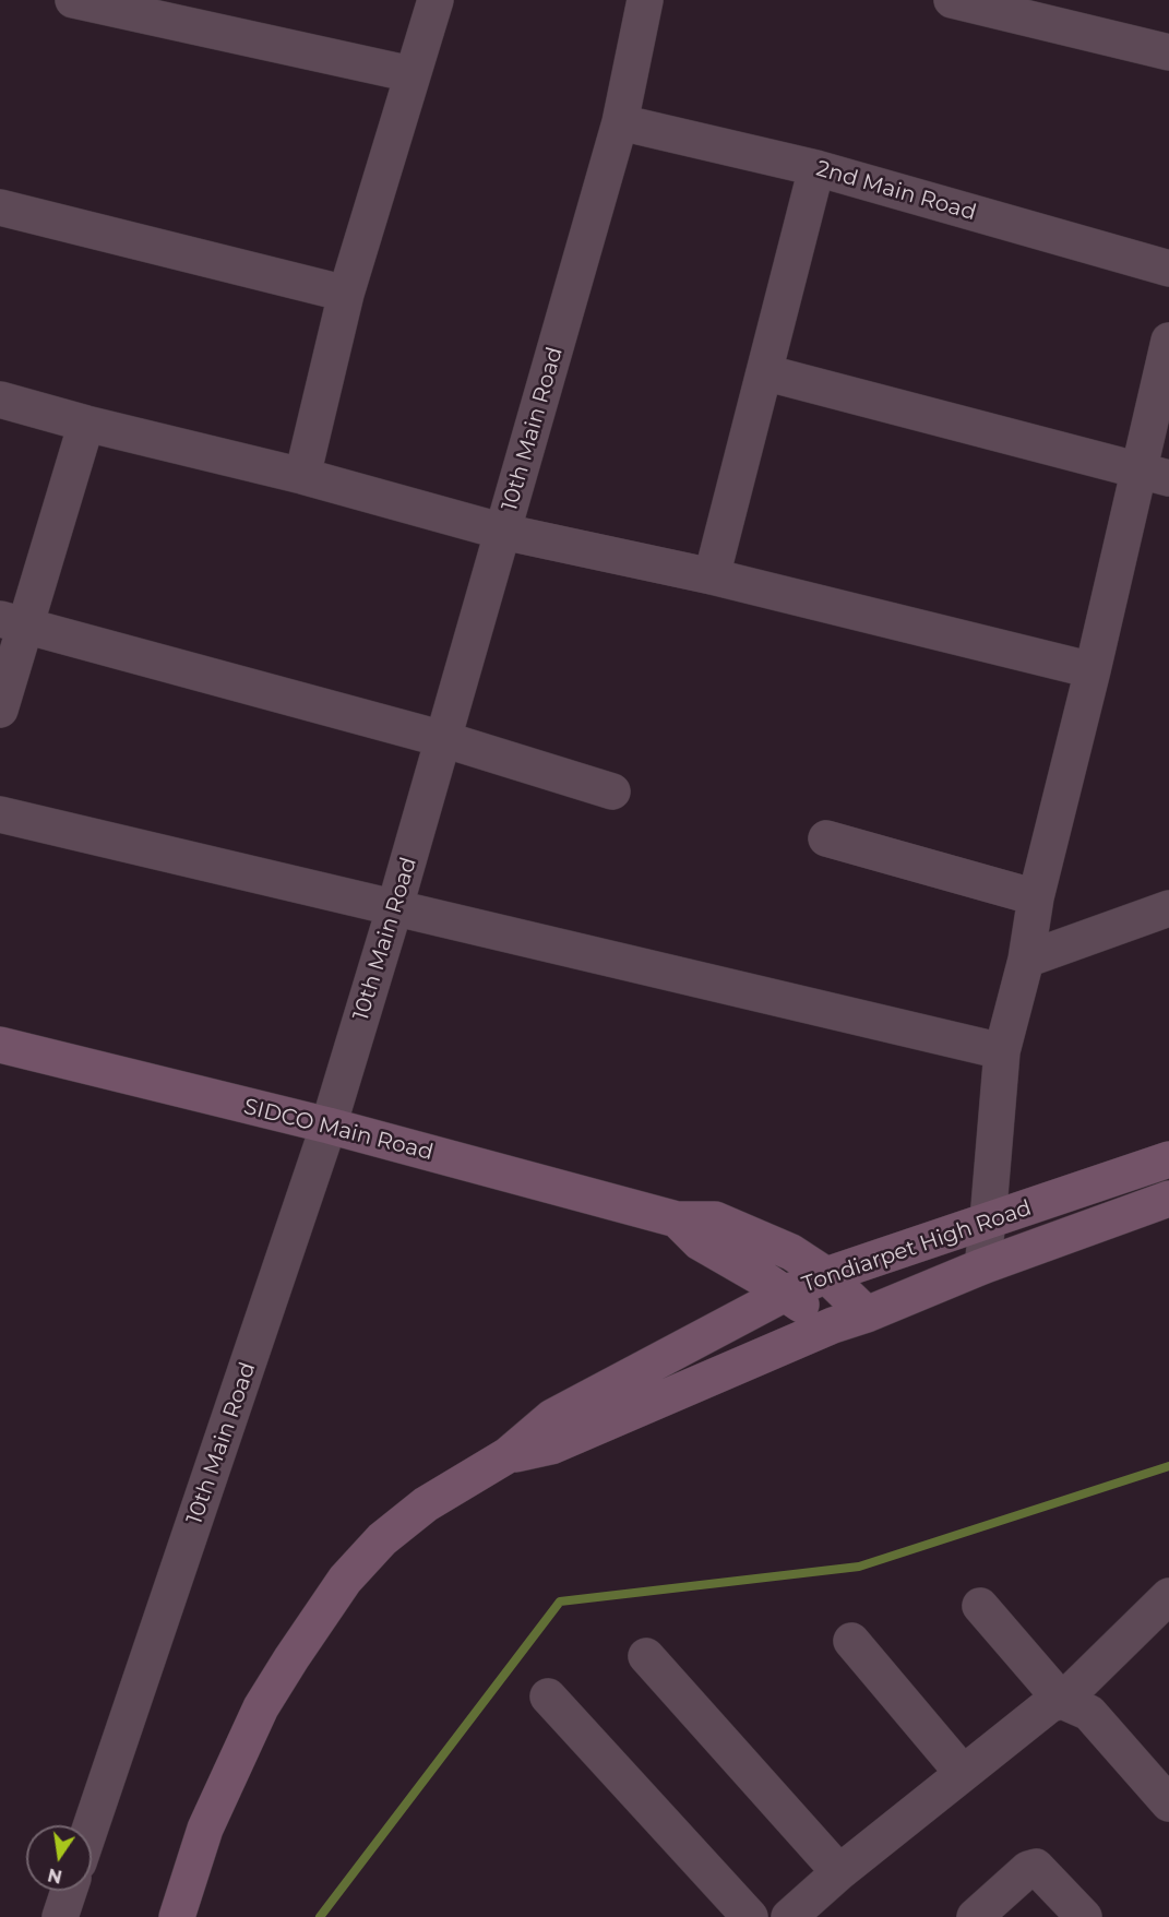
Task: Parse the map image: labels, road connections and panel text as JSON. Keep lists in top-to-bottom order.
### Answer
{
  "streets": {
    "main road": ["SIDCO Main Road", "Tondiarpet High Road"],
    "street": ["2nd Main Road", "10th Main Road"]
  },
  "crossings": [
    ["2nd Main Road", "10th Main Road"],
    ["10th Main Road", "SIDCO Main Road"],
    ["SIDCO Main Road", "Tondiarpet High Road"]
  ],
  "north": "bottom"
}
